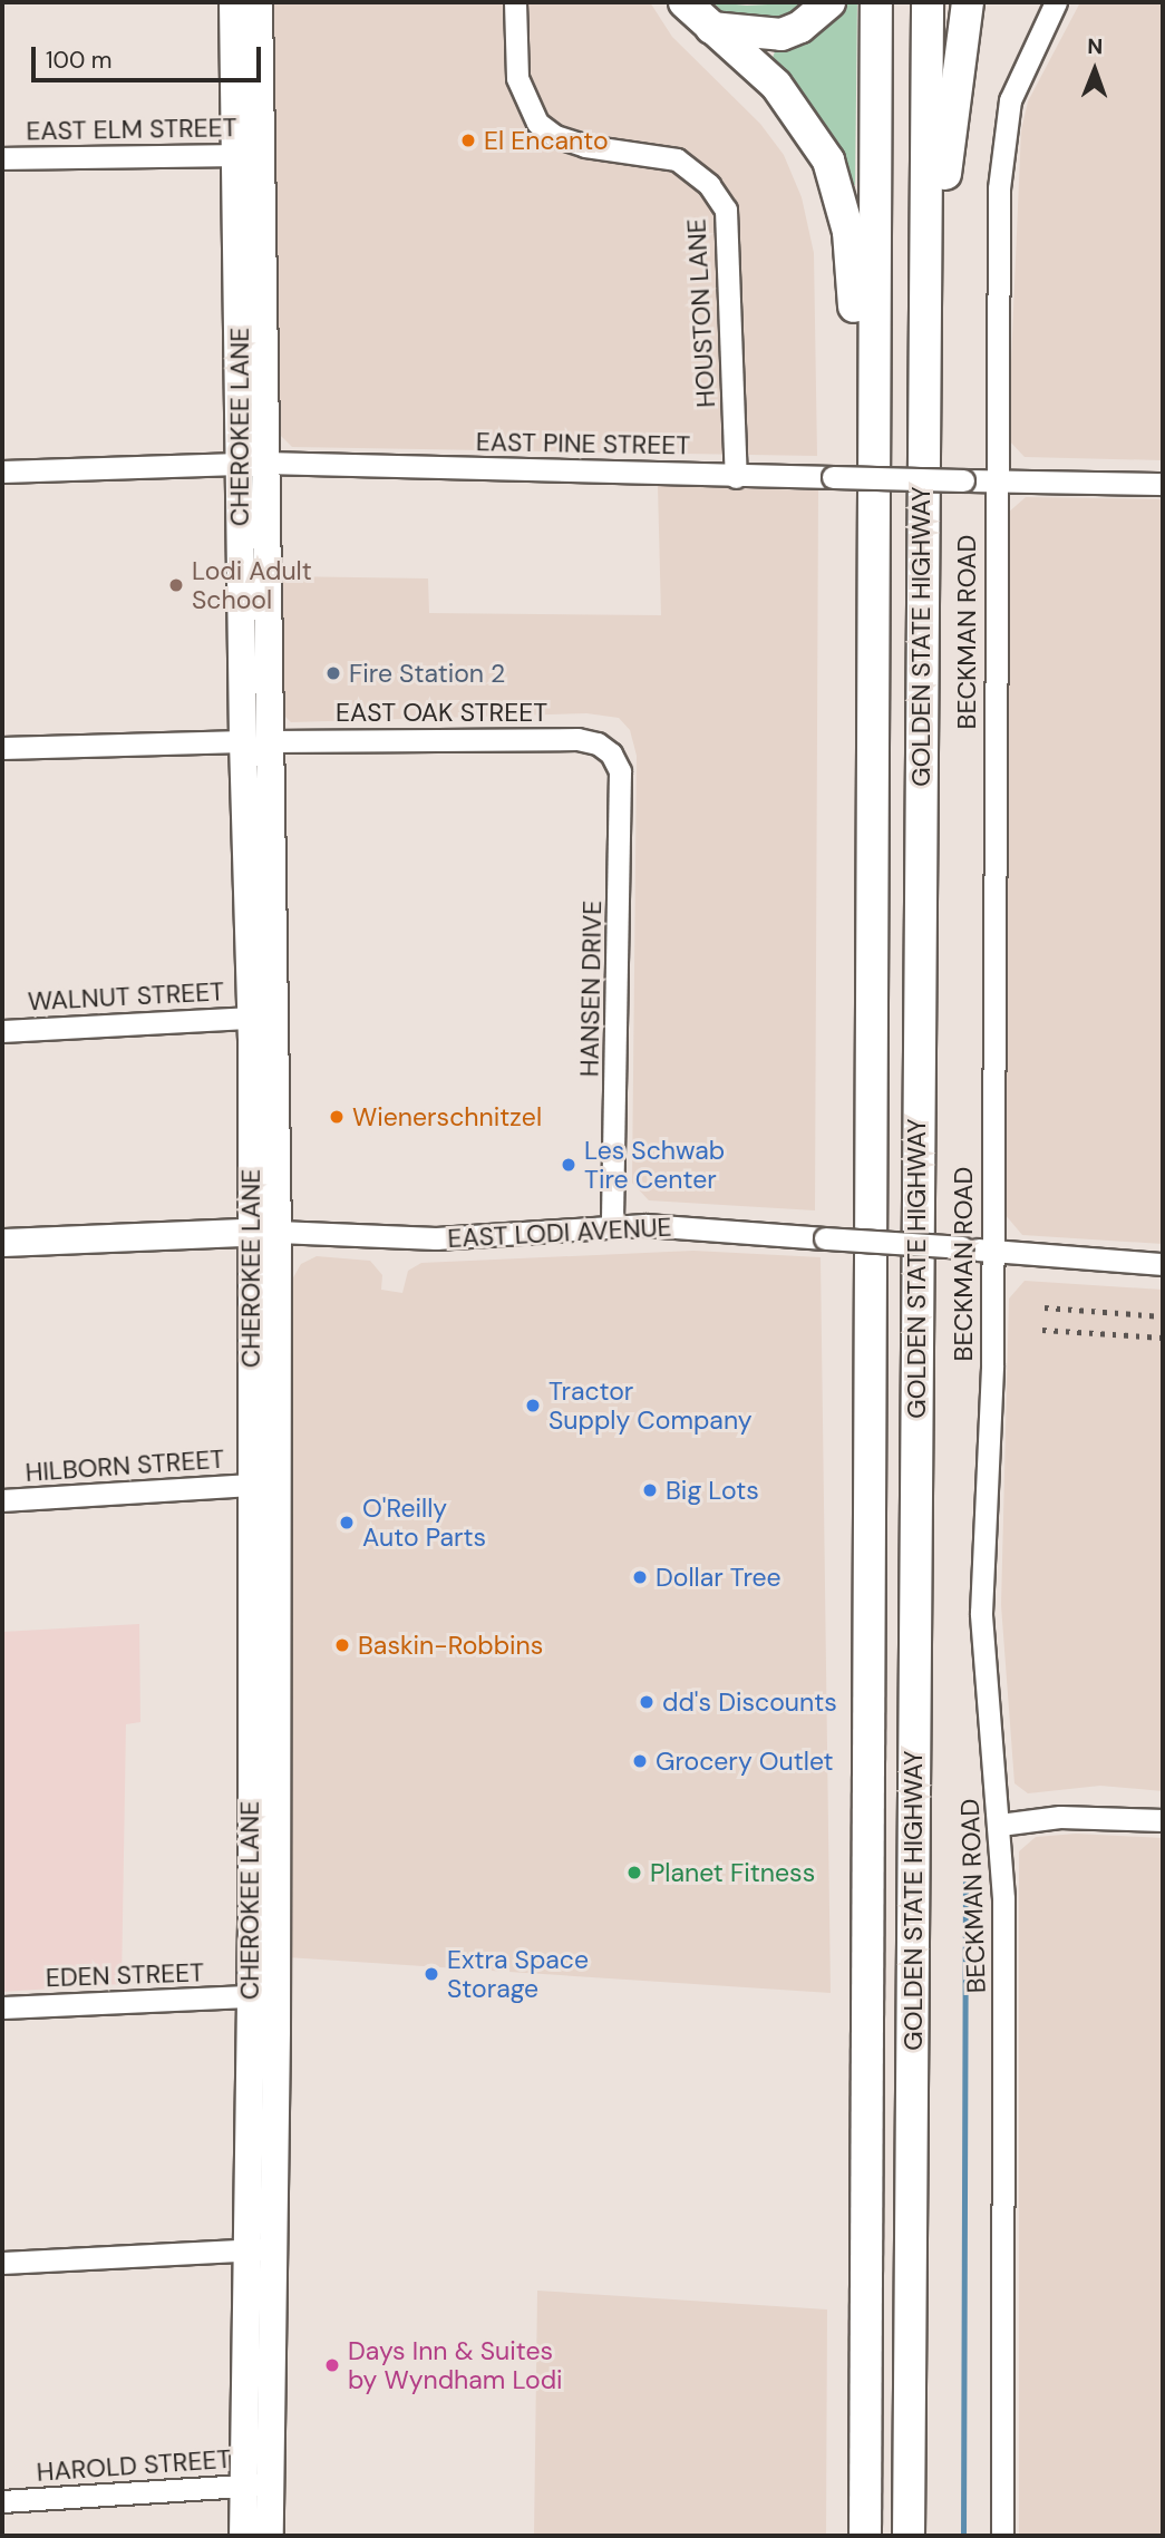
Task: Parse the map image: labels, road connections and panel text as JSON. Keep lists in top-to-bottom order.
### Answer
{
  "streets": {
    "highway": ["GOLDEN STATE HIGHWAY"],
    "main road": ["CHEROKEE LANE", "EAST LODI AVENUE"],
    "street": [
      "EAST ELM STREET",
      "HOUSTON LANE",
      "EAST PINE STREET",
      "BECKMAN ROAD",
      "EAST OAK STREET",
      "HANSEN DRIVE",
      "WALNUT STREET",
      "HILBORN STREET",
      "EDEN STREET",
      "HAROLD STREET"
    ]
  },
  "crossings": [
    ["EAST ELM STREET", "CHEROKEE LANE"],
    ["HOUSTON LANE", "EAST PINE STREET"],
    ["CHEROKEE LANE", "EAST PINE STREET"],
    ["CHEROKEE LANE", "EAST OAK STREET"],
    ["CHEROKEE LANE", "WALNUT STREET"],
    ["CHEROKEE LANE", "EAST LODI AVENUE"],
    ["CHEROKEE LANE", "HILBORN STREET"],
    ["CHEROKEE LANE", "EDEN STREET"],
    ["CHEROKEE LANE", "HAROLD STREET"],
    ["EAST PINE STREET", "BECKMAN ROAD"],
    ["BECKMAN ROAD", "EAST LODI AVENUE"],
    ["EAST OAK STREET", "HANSEN DRIVE"],
    ["HANSEN DRIVE", "EAST LODI AVENUE"]
  ],
  "places": [
    "El Encanto",
    "Lodi Adult School",
    "Fire Station 2",
    "Wienerschnitzel",
    "Les Schwab Tire Center",
    "Tractor Supply Company",
    "Big Lots",
    "O'Reilly Auto Parts",
    "Dollar Tree",
    "Baskin-Robbins",
    "dd's Discounts",
    "Grocery Outlet",
    "Planet Fitness",
    "Extra Space Storage",
    "Days Inn & Suites by Wyndham Lodi"
  ],
  "scale_bar": "100 m",
  "north": "top"
}
